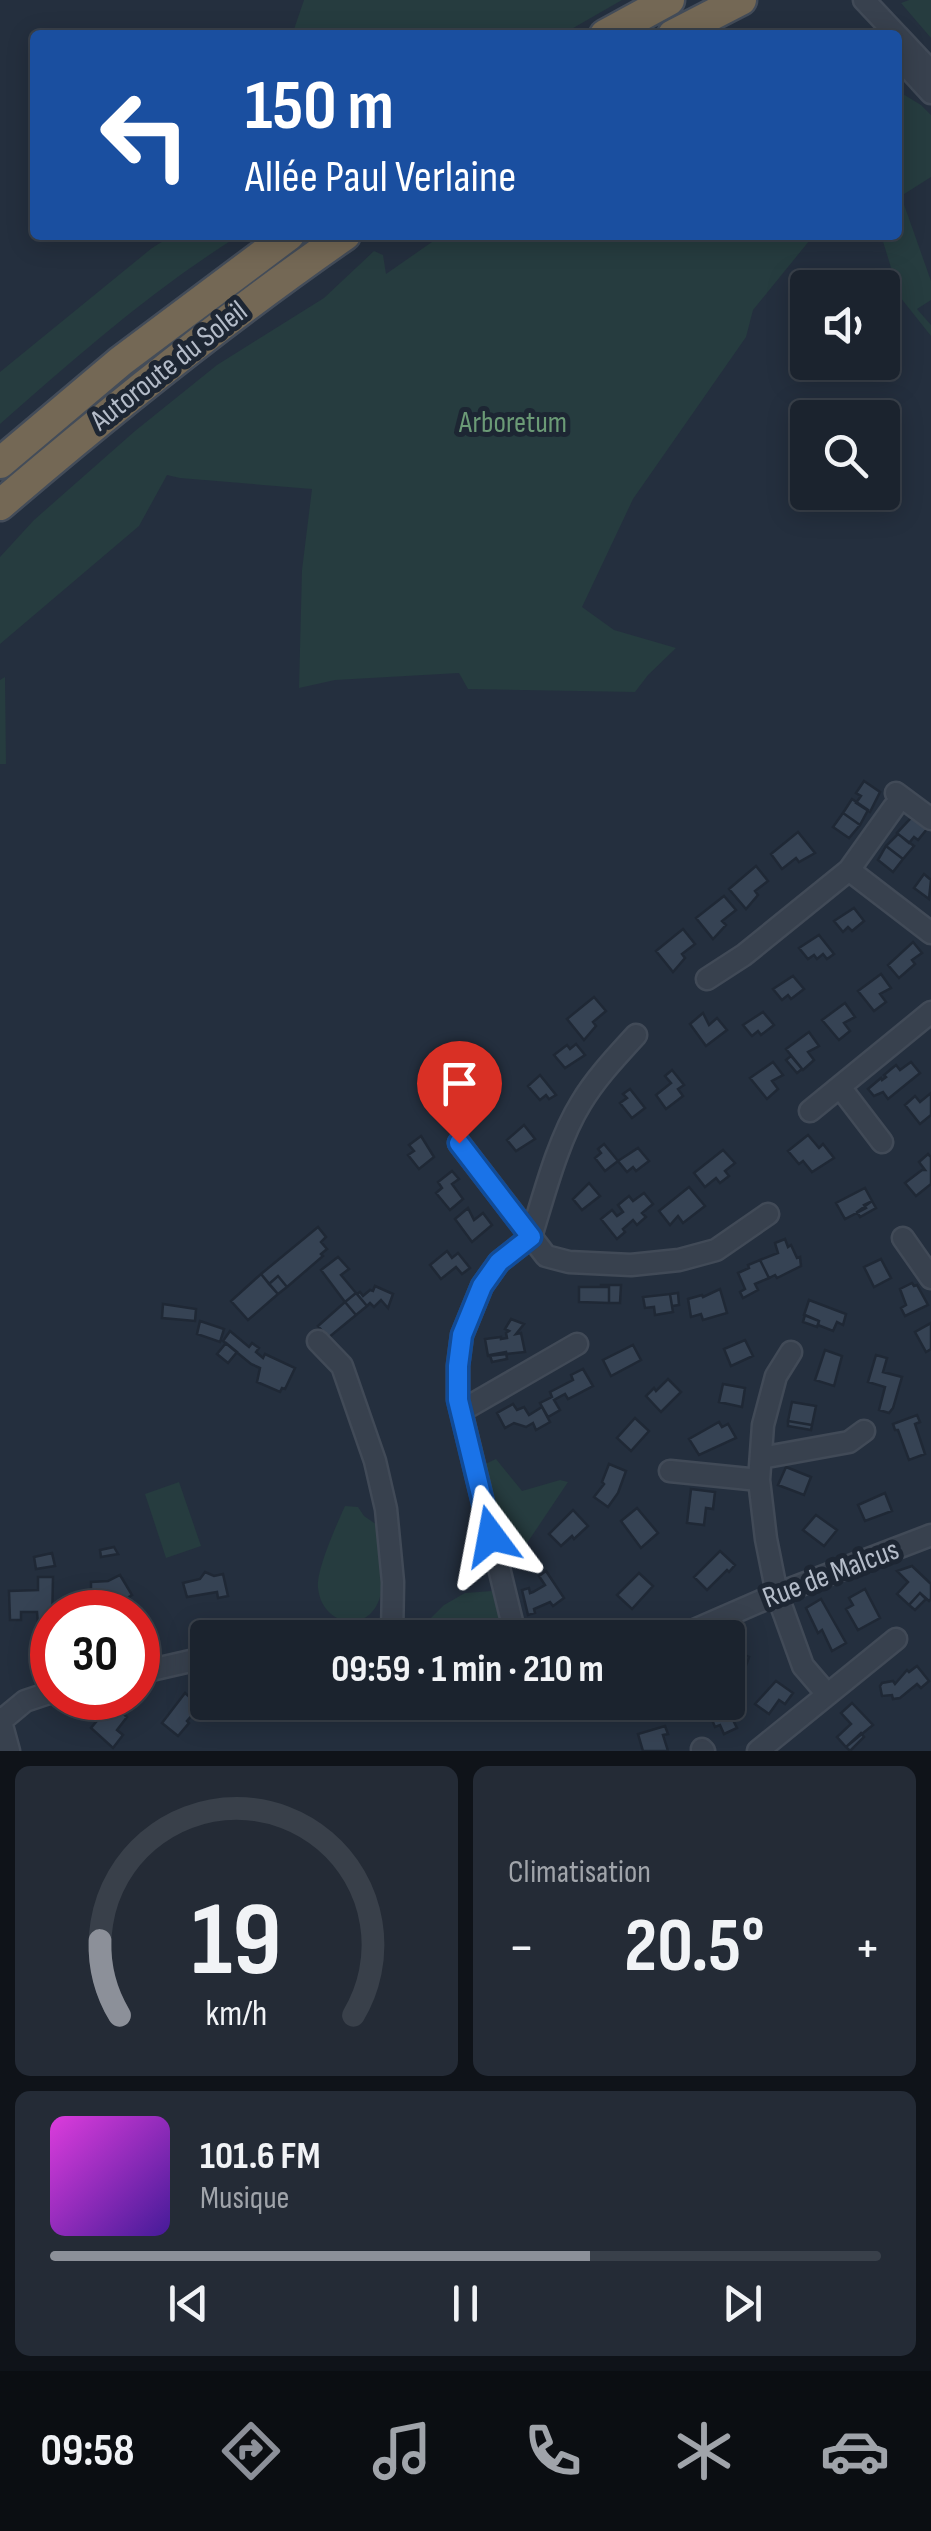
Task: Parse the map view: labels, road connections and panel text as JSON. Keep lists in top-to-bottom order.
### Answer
{
  "streets": {
    "highway": ["Autoroute du Soleil"],
    "street": ["Rue de Malcus"]
  },
  "parks": ["Arboretum"],
  "page": {
    "turn": ["150 m", "Allée Paul Verlaine"],
    "limit": "30",
    "trip": "09:59 · 1 min · 210 m",
    "tile": "Climatisation",
    "heat": ["−", "20.5°", "+"],
    "song": ["101.6 FM", "Musique"],
    "tabs": "09:58",
    "gauge": ["19", "km/h"]
  }
}
